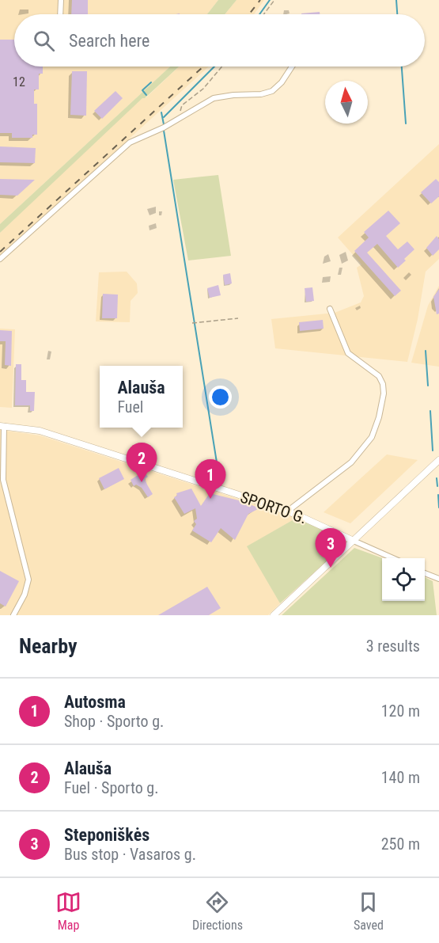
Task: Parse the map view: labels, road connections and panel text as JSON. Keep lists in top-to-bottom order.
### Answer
{
  "streets": {
    "street": ["SPORTO G."]
  },
  "house_numbers": ["12"],
  "north": "top",
  "page": {
    "search": "Search here",
    "popup": ["Alauša", "Fuel"],
    "pins": ["2", "1", "3"],
    "heading": ["Nearby", "3 results"],
    "list": [
      {
        "mark": "1",
        "name": "Autosma",
        "note": "Shop · Sporto g.",
        "value": "120 m"
      },
      {
        "mark": "2",
        "name": "Alauša",
        "note": "Fuel · Sporto g.",
        "value": "140 m"
      },
      {
        "mark": "3",
        "name": "Steponiškės",
        "note": "Bus stop · Vasaros g.",
        "value": "250 m"
      }
    ],
    "nav": ["Map", "Directions", "Saved"]
  }
}
